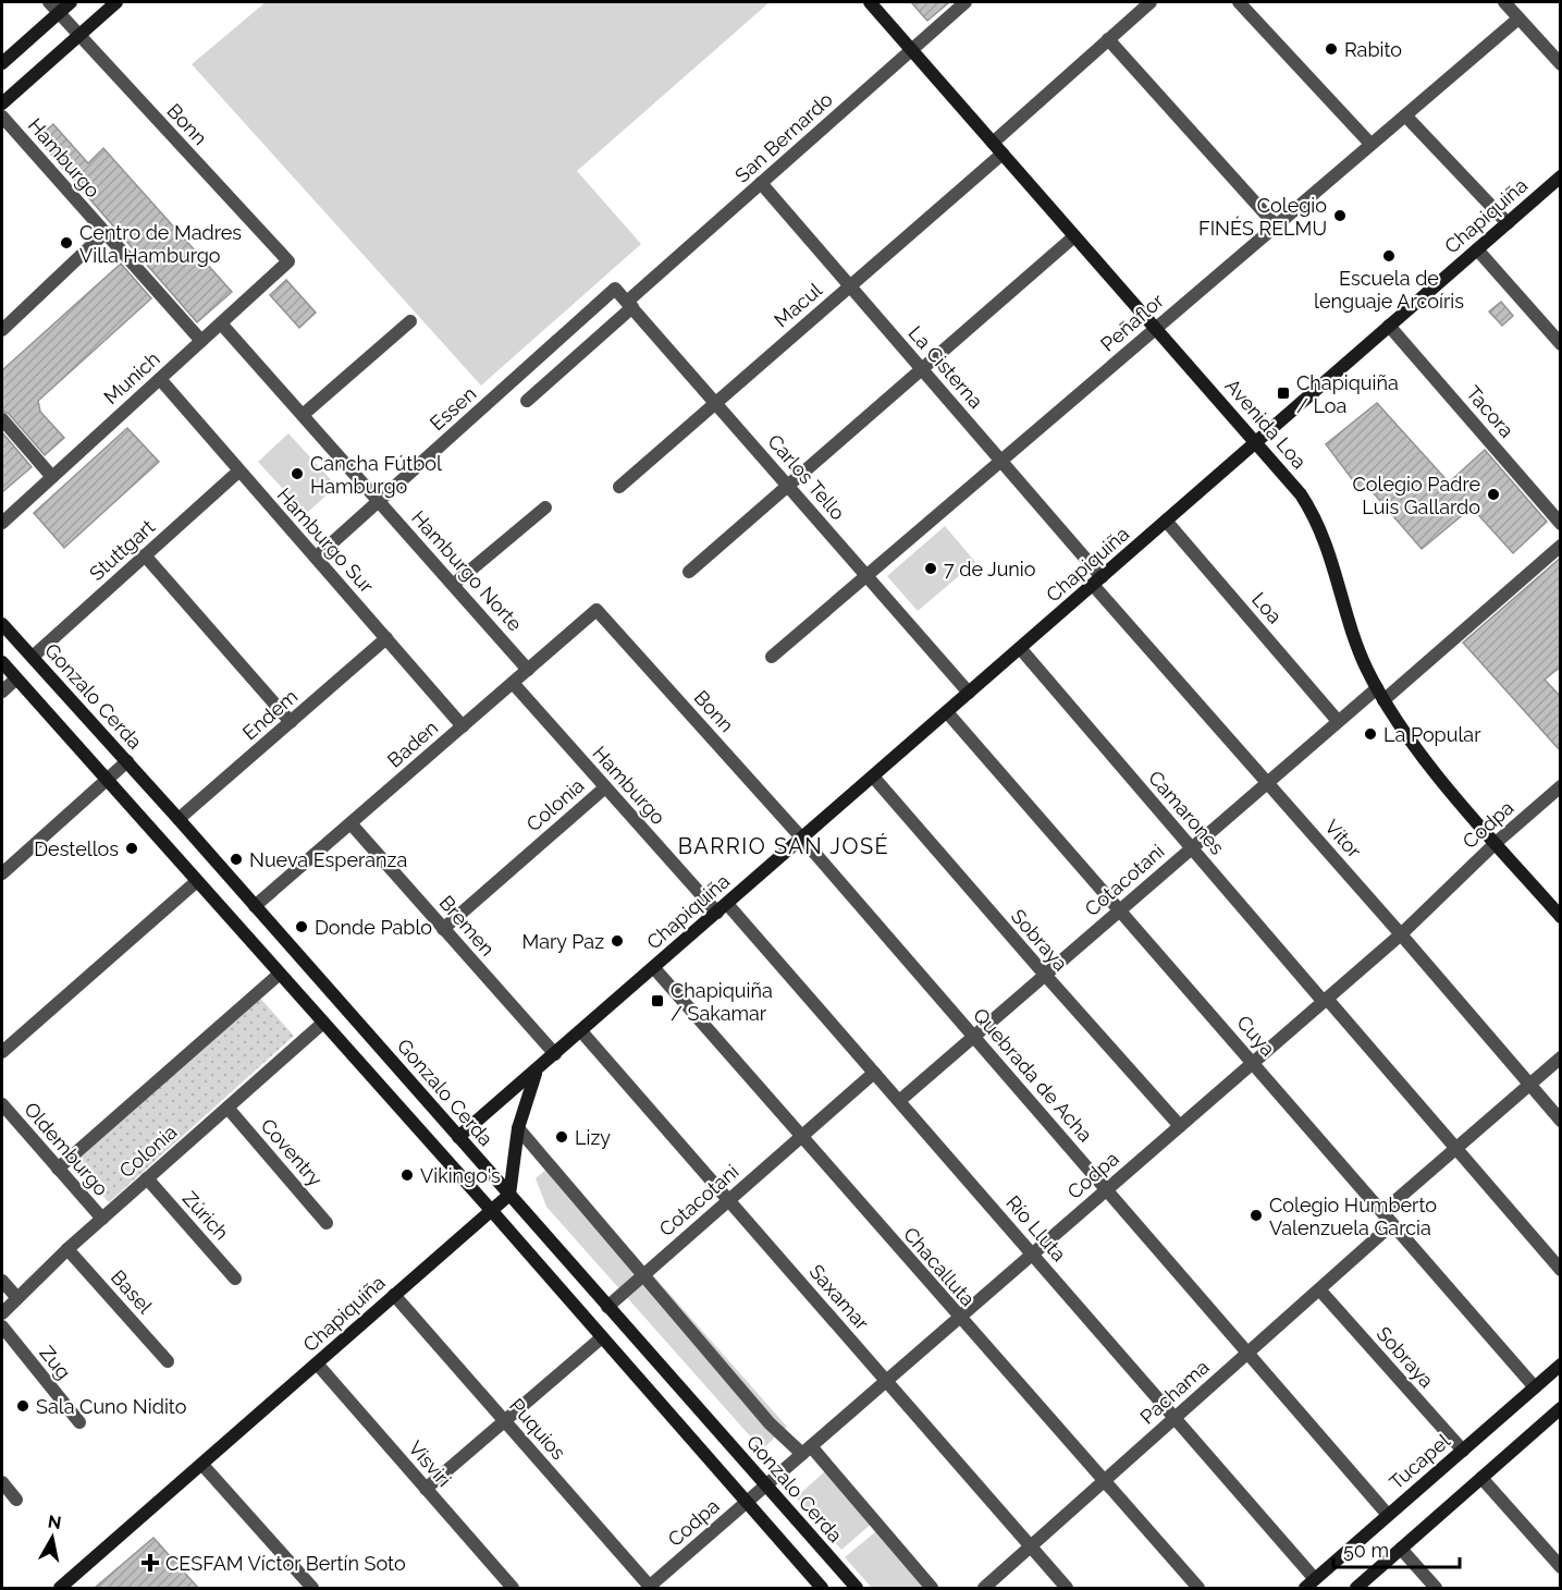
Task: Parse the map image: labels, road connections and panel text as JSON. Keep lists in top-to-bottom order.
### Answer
{
  "streets": {
    "street": [
      "Bonn",
      "San Bernardo",
      "Hamburgo",
      "Chapiquiña",
      "Macul",
      "Peñaflor",
      "La Cisterna",
      "Munich",
      "Essen",
      "Tacora",
      "Avenida Loa",
      "Carlos Tello",
      "Hamburgo Sur",
      "Stuttgart",
      "Hamburgo Norte",
      "Loa",
      "Gonzalo Cerda",
      "Endem",
      "Baden",
      "Colonia",
      "Camarones",
      "Codpa",
      "Vítor",
      "Cotacotani",
      "Bremen",
      "Sobraya",
      "Cuya",
      "Quebrada de Acha",
      "Oldemburgo",
      "Coventry",
      "Zúrich",
      "Río Lluta",
      "Chacalluta",
      "Basel",
      "Saxamar",
      "Zug",
      "Pachama",
      "Puquios",
      "Tucapel",
      "Visviri"
    ]
  },
  "crossings": [
    ["Bonn", "Chapiquiña"],
    ["Bonn", "Munich"],
    ["Bonn", "Baden"],
    ["Bonn", "Quebrada de Acha"],
    ["San Bernardo", "La Cisterna"],
    ["San Bernardo", "Avenida Loa"],
    ["San Bernardo", "Carlos Tello"],
    ["Hamburgo", "Chapiquiña"],
    ["Hamburgo", "Munich"],
    ["Hamburgo", "Baden"],
    ["Hamburgo", "Colonia"],
    ["Hamburgo", "Río Lluta"],
    ["Chapiquiña", "La Cisterna"],
    ["Chapiquiña", "Tacora"],
    ["Chapiquiña", "Avenida Loa"],
    ["Chapiquiña", "Carlos Tello"],
    ["Chapiquiña", "Loa"],
    ["Chapiquiña", "Gonzalo Cerda"],
    ["Chapiquiña", "Camarones"],
    ["Chapiquiña", "Vítor"],
    ["Chapiquiña", "Bremen"],
    ["Chapiquiña", "Sobraya"],
    ["Chapiquiña", "Cuya"],
    ["Chapiquiña", "Quebrada de Acha"],
    ["Chapiquiña", "Río Lluta"],
    ["Chapiquiña", "Chacalluta"],
    ["Chapiquiña", "Saxamar"],
    ["Chapiquiña", "Puquios"],
    ["Chapiquiña", "Visviri"],
    ["Macul", "La Cisterna"],
    ["Macul", "Avenida Loa"],
    ["Macul", "Carlos Tello"],
    ["Peñaflor", "La Cisterna"],
    ["Peñaflor", "Avenida Loa"],
    ["Peñaflor", "Carlos Tello"],
    ["La Cisterna", "Vítor"],
    ["Munich", "Hamburgo Sur"],
    ["Munich", "Hamburgo Norte"],
    ["Essen", "Carlos Tello"],
    ["Essen", "Hamburgo Sur"],
    ["Essen", "Hamburgo Norte"],
    ["Avenida Loa", "Codpa"],
    ["Avenida Loa", "Cotacotani"],
    ["Hamburgo Sur", "Stuttgart"],
    ["Hamburgo Sur", "Endem"],
    ["Hamburgo Sur", "Baden"],
    ["Stuttgart", "Gonzalo Cerda"],
    ["Hamburgo Norte", "Baden"],
    ["Loa", "Cotacotani"],
    ["Gonzalo Cerda", "Endem"],
    ["Gonzalo Cerda", "Baden"],
    ["Gonzalo Cerda", "Codpa"],
    ["Gonzalo Cerda", "Cotacotani"],
    ["Baden", "Bremen"],
    ["Colonia", "Bremen"],
    ["Colonia", "Oldemburgo"],
    ["Colonia", "Coventry"],
    ["Colonia", "Zúrich"],
    ["Colonia", "Basel"],
    ["Camarones", "Codpa"],
    ["Camarones", "Cotacotani"],
    ["Codpa", "Vítor"],
    ["Codpa", "Sobraya"],
    ["Codpa", "Cuya"],
    ["Codpa", "Quebrada de Acha"],
    ["Codpa", "Río Lluta"],
    ["Codpa", "Chacalluta"],
    ["Codpa", "Saxamar"],
    ["Codpa", "Puquios"],
    ["Vítor", "Cotacotani"],
    ["Cotacotani", "Sobraya"],
    ["Cotacotani", "Cuya"],
    ["Cotacotani", "Quebrada de Acha"],
    ["Cotacotani", "Río Lluta"],
    ["Cotacotani", "Chacalluta"],
    ["Cotacotani", "Saxamar"],
    ["Sobraya", "Pachama"],
    ["Sobraya", "Tucapel"],
    ["Cuya", "Pachama"],
    ["Cuya", "Tucapel"],
    ["Quebrada de Acha", "Pachama"],
    ["Quebrada de Acha", "Tucapel"],
    ["Río Lluta", "Pachama"],
    ["Río Lluta", "Tucapel"],
    ["Chacalluta", "Pachama"],
    ["Saxamar", "Pachama"]
  ],
  "districts": ["BARRIO SAN JOSÉ"],
  "places": {
    "other": [
      "Rabito",
      "Colegio FINÉS RELMU",
      "Centro de Madres Villa Hamburgo",
      "Escuela de lenguaje Arcoíris",
      "Cancha Fútbol Hamburgo",
      "Colegio Padre Luis Gallardo",
      "7 de Junio",
      "La Popular",
      "Destellos",
      "Nueva Esperanza",
      "Donde Pablo",
      "Mary Paz",
      "Lizy",
      "Vikingo's",
      "Colegio Humberto Valenzuela Garcia",
      "Sala Cuno Nidito"
    ],
    "transit": ["Chapiquiña / Loa", "Chapiquiña / Sakamar"],
    "health": ["CESFAM Víctor Bertín Soto"]
  },
  "scale_bar": "50 m",
  "north": "top"
}
